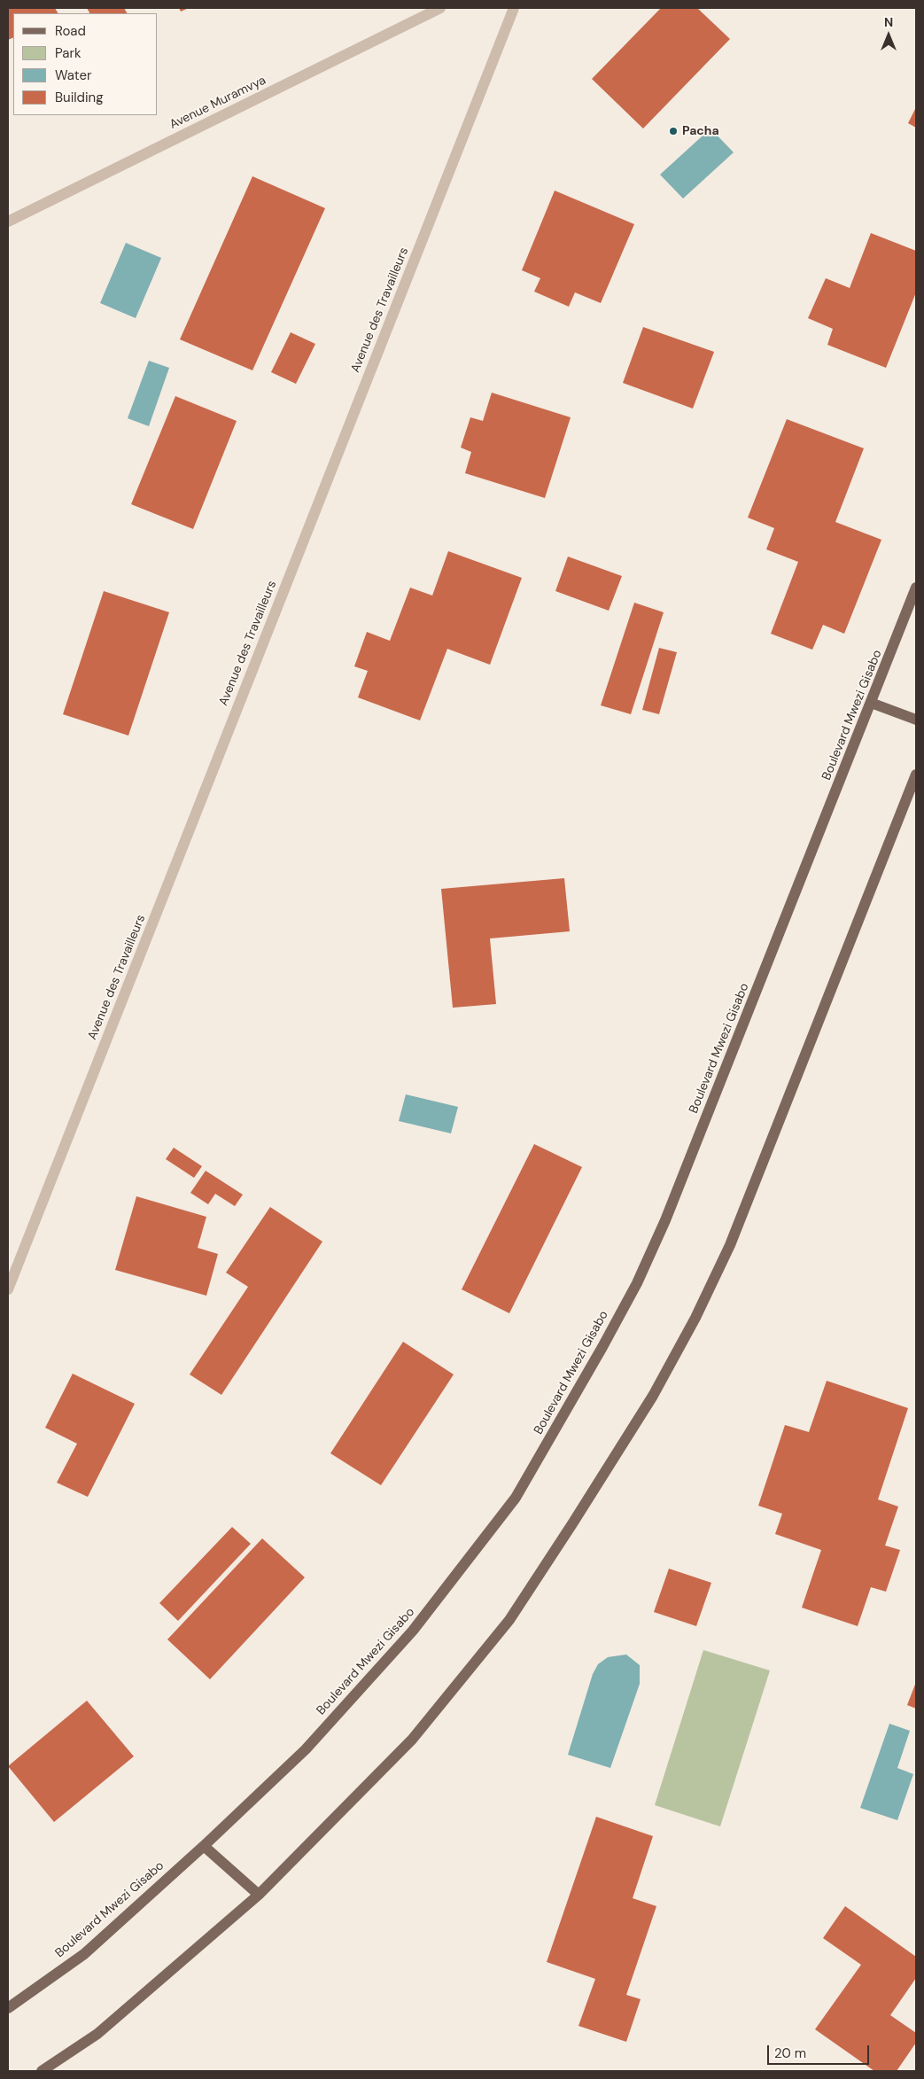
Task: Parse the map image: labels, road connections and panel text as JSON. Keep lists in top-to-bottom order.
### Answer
{
  "streets": {
    "main road": ["Boulevard Mwezi Gisabo"],
    "street": ["Avenue Muramvya", "Avenue des Travailleurs"]
  },
  "places": ["Pacha"],
  "legend": [
    "Road",
    "Park",
    "Water",
    "Building"
  ],
  "scale_bar": "20 m",
  "north": "top"
}
